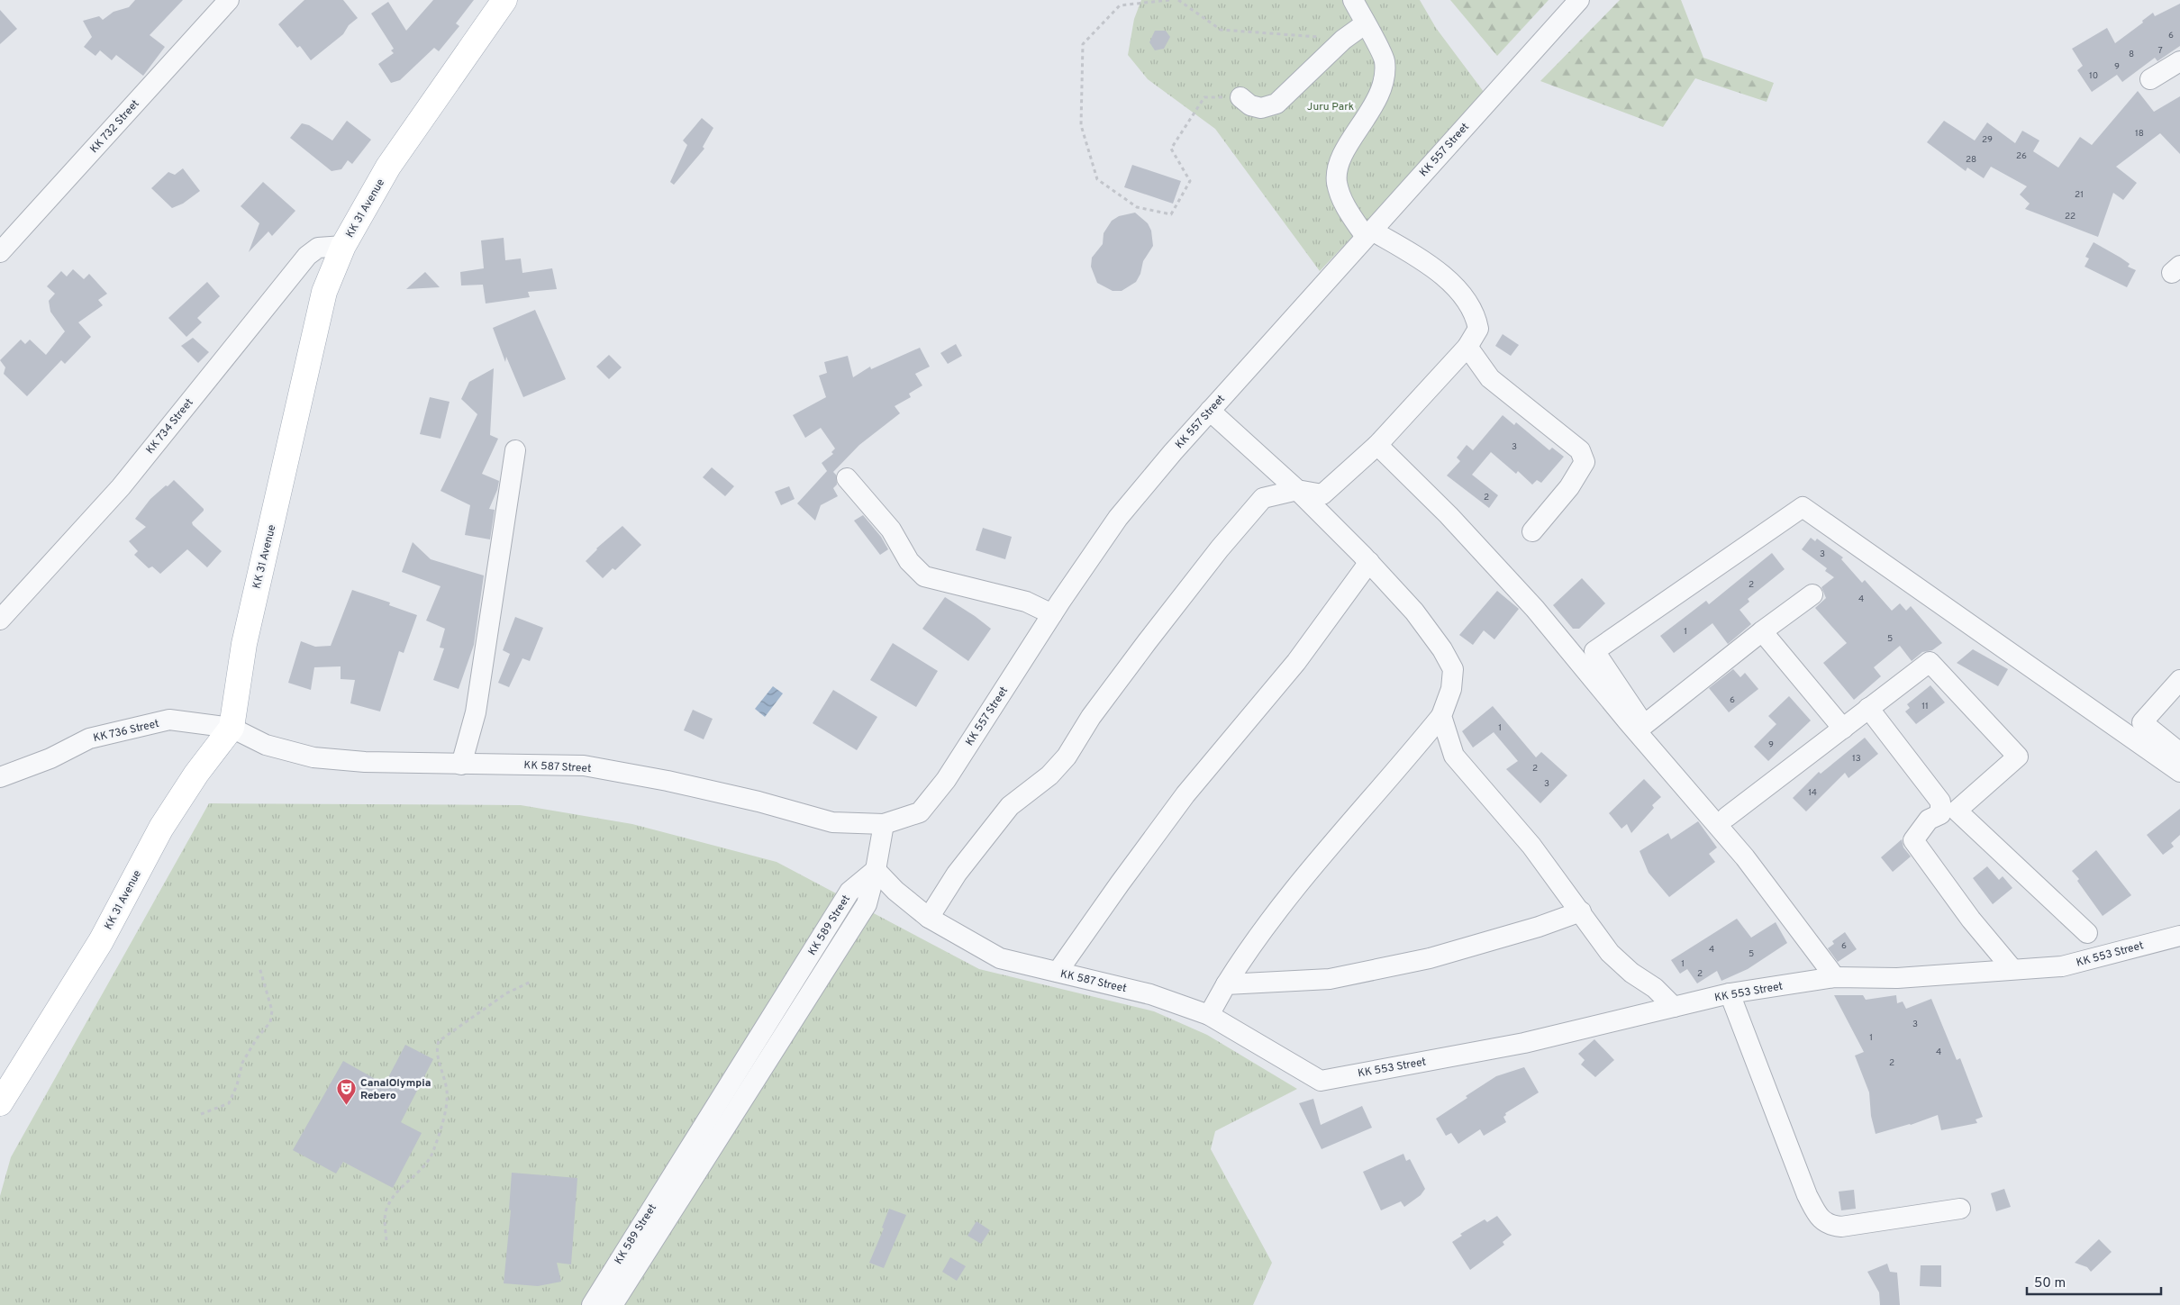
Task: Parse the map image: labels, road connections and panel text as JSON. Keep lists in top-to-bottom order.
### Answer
{
  "streets": {
    "main road": ["KK 31 Avenue"],
    "street": [
      "KK 732 Street",
      "KK 557 Street",
      "KK 734 Street",
      "KK 736 Street",
      "KK 587 Street",
      "KK 589 Street",
      "KK 553 Street"
    ]
  },
  "crossings": [
    ["KK 557 Street", "KK 587 Street"],
    ["KK 31 Avenue", "KK 734 Street"],
    ["KK 31 Avenue", "KK 736 Street"],
    ["KK 31 Avenue", "KK 587 Street"],
    ["KK 736 Street", "KK 587 Street"],
    ["KK 587 Street", "KK 589 Street"],
    ["KK 587 Street", "KK 553 Street"]
  ],
  "parks": ["Juru Park"],
  "places": {
    "theatre": ["CanalOlympia Rebero"]
  },
  "house_numbers": [
    "6",
    "7",
    "8",
    "9",
    "10",
    "18",
    "29",
    "26",
    "28",
    "21",
    "22",
    "3",
    "2",
    "3",
    "2",
    "4",
    "1",
    "5",
    "6",
    "11",
    "1",
    "9",
    "13",
    "2",
    "3",
    "14",
    "6",
    "4",
    "5",
    "1",
    "2",
    "3",
    "1",
    "4",
    "2"
  ],
  "scale_bar": "50 m"
}
